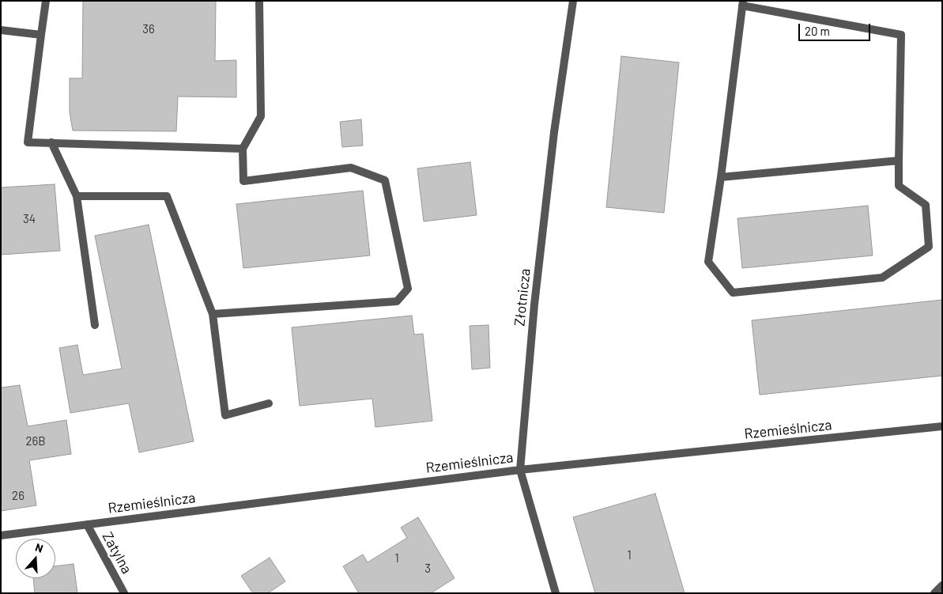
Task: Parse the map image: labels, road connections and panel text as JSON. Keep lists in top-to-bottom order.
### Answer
{
  "streets": {
    "street": ["Złotnicza", "Rzemieślnicza", "Zatylna"]
  },
  "crossings": [
    ["Złotnicza", "Rzemieślnicza"],
    ["Rzemieślnicza", "Zatylna"]
  ],
  "house_numbers": [
    "36",
    "34",
    "26B",
    "26",
    "1",
    "1",
    "3"
  ],
  "scale_bar": "20 m",
  "north": "top"
}
